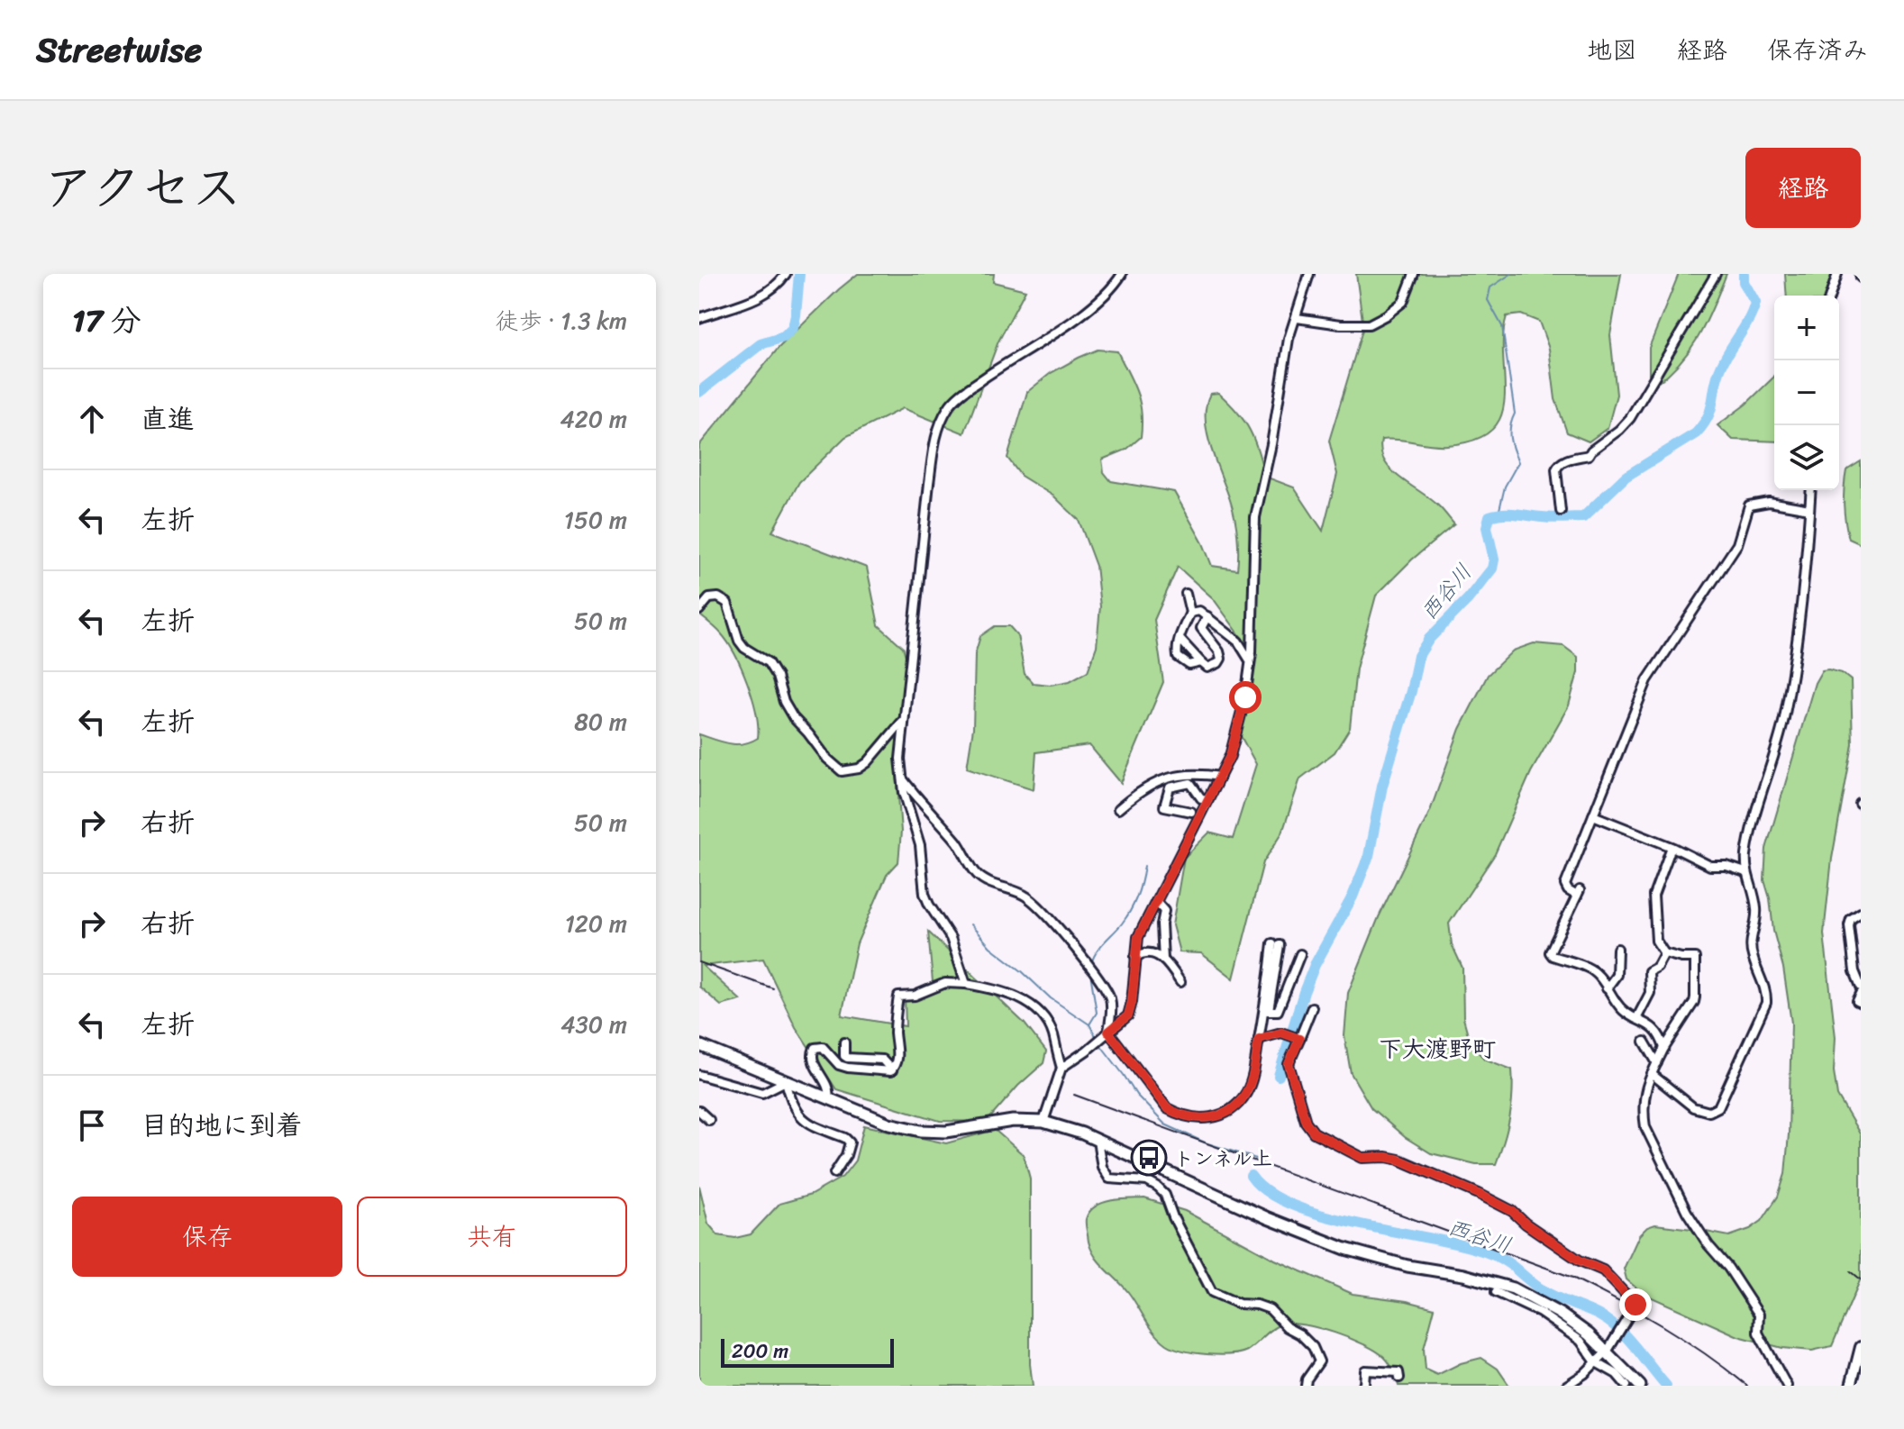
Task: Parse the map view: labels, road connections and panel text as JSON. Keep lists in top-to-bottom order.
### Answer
{
  "districts": ["下大渡野町"],
  "water": ["西谷川"],
  "places": {
    "bus stop": ["トンネル上"]
  },
  "scale_bar": "200 m",
  "page": {
    "header": "Streetwise",
    "nav": ["地図", "経路", "保存済み"],
    "title": "アクセス",
    "buttons": [
      "経路",
      ["保存", "共有"]
    ],
    "heading": ["17 分", "徒歩 · 1.3 km"],
    "map_buttons": ["+", "−"],
    "list": [
      ["直進", "420 m"],
      ["左折", "150 m"],
      ["左折", "50 m"],
      ["左折", "80 m"],
      ["右折", "50 m"],
      ["右折", "120 m"],
      ["左折", "430 m"],
      "目的地に到着"
    ],
    "scale": "200 m"
  }
}
